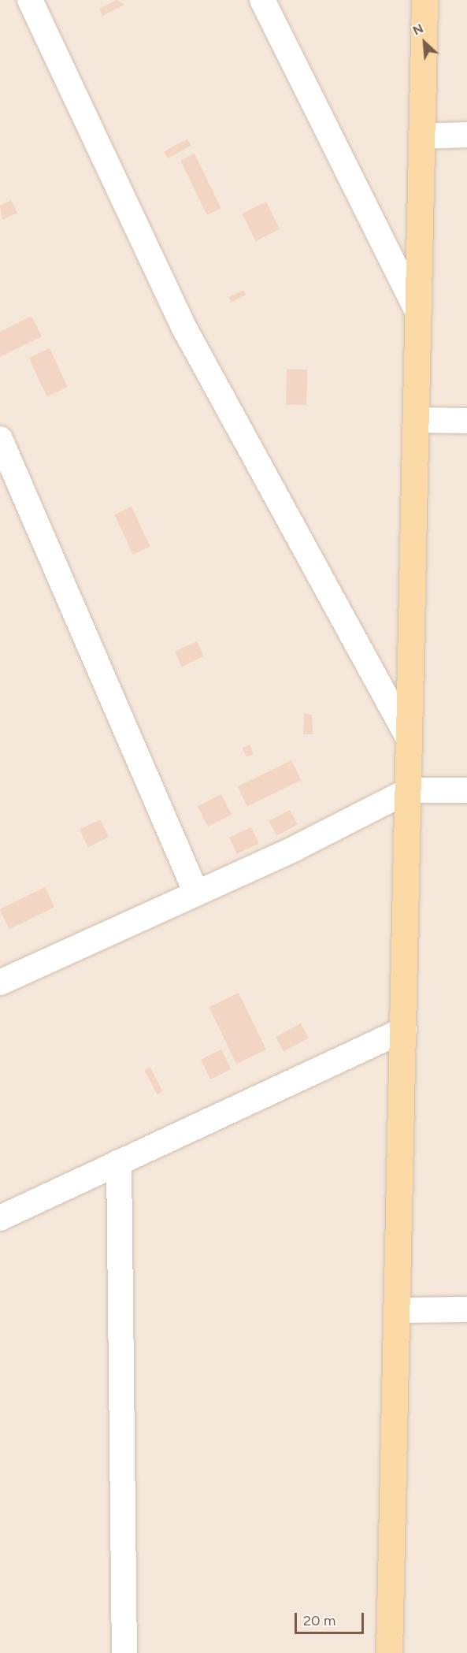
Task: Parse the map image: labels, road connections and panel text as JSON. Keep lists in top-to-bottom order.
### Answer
{
  "scale_bar": "20 m",
  "north": "top left"
}
